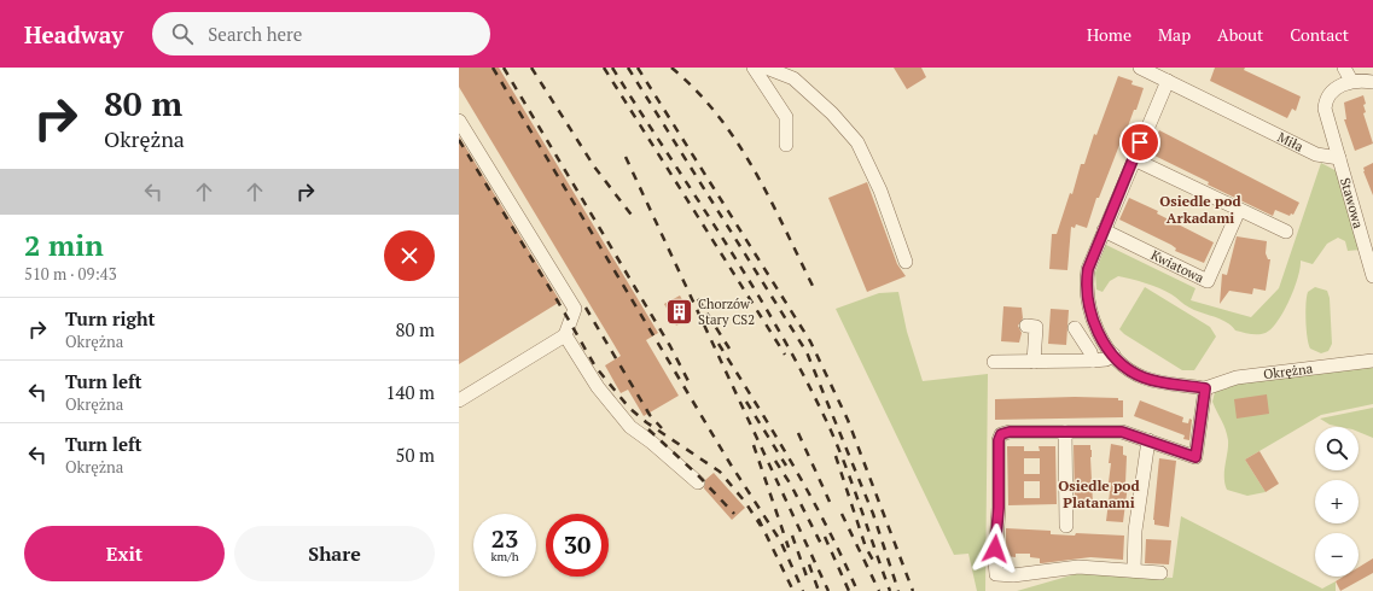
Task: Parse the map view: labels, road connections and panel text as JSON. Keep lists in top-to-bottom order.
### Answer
{
  "streets": {
    "street": [
      "Miła",
      "Stawowa",
      "Kwiatowa",
      "Okrężna"
    ]
  },
  "crossings": [
    ["Miła", "Stawowa"],
    ["Miła", "Okrężna"],
    ["Kwiatowa", "Okrężna"]
  ],
  "districts": ["Osiedle pod Arkadami", "Osiedle pod Platanami"],
  "places": {
    "building": ["Chorzów Stary CS2"]
  },
  "page": {
    "header": "Headway",
    "search": "Search here",
    "nav": [
      "Home",
      "Map",
      "About",
      "Contact"
    ],
    "turn": ["80 m", "Okrężna"],
    "heading": ["2 min", "510 m · 09:43"],
    "list": [
      {
        "name": "Turn right",
        "note": "Okrężna",
        "value": "80 m"
      },
      {
        "name": "Turn left",
        "note": "Okrężna",
        "value": "140 m"
      },
      {
        "name": "Turn left",
        "note": "Okrężna",
        "value": "50 m"
      }
    ],
    "map_buttons": ["+", "−"],
    "speed": "23 km/h",
    "limit": "30",
    "buttons": ["Exit", "Share"]
  }
}
